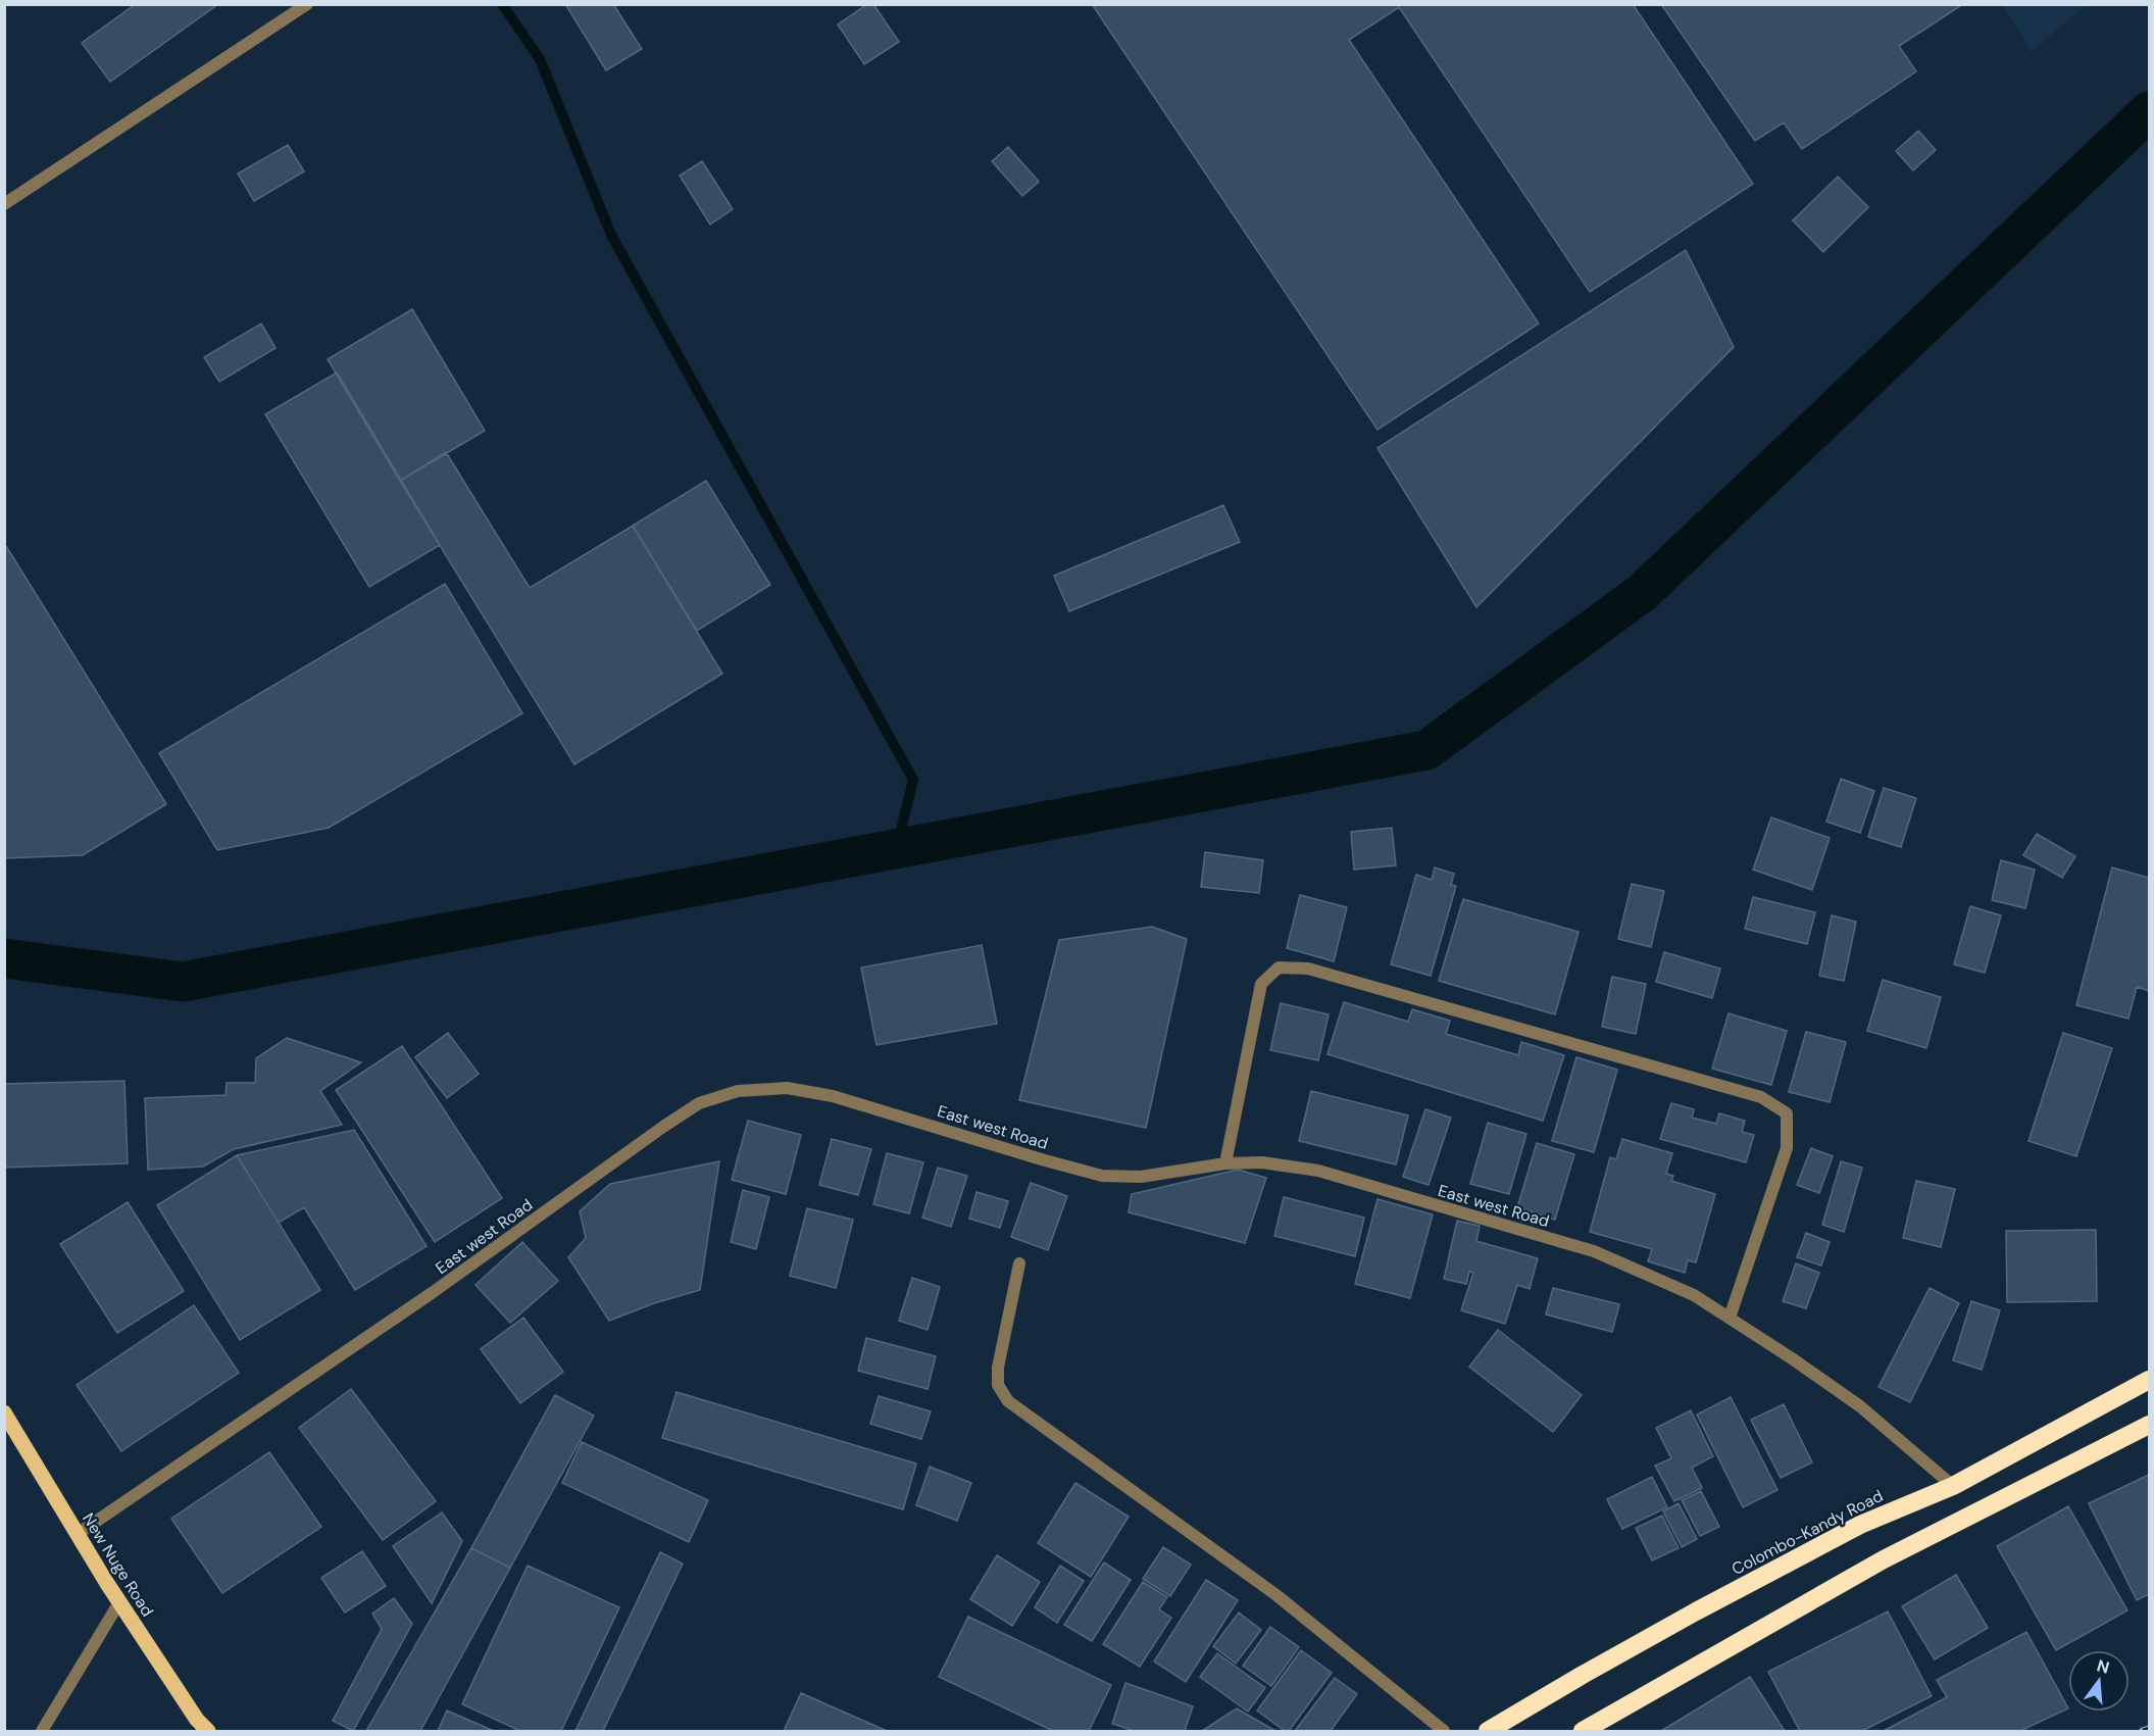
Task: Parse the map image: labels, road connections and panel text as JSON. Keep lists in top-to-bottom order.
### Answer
{
  "streets": {
    "highway": ["Colombo-Kandy Road"],
    "main road": ["New Nuge Road"],
    "street": ["East west Road"]
  },
  "crossings": [
    ["East west Road", "Colombo-Kandy Road"],
    ["East west Road", "New Nuge Road"]
  ],
  "north": "top"
}
